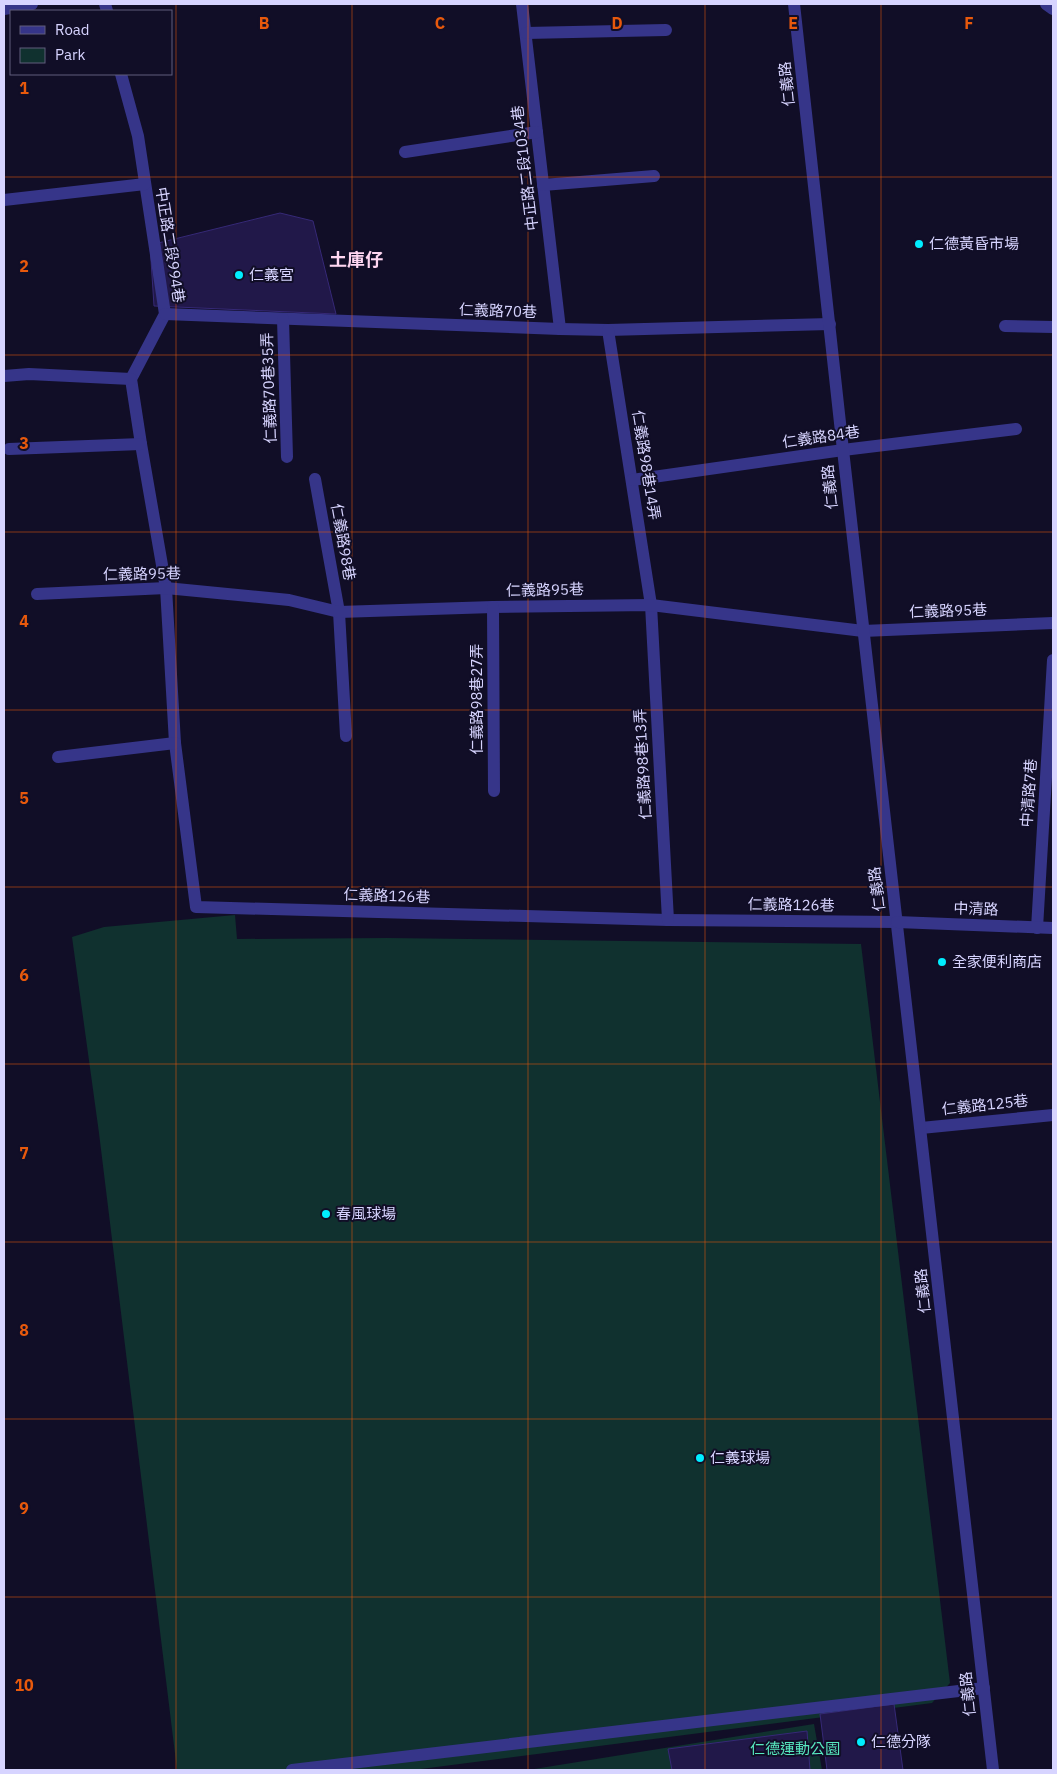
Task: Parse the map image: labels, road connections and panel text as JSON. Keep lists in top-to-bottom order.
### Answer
{
  "streets": {
    "street": [
      "仁義路",
      "中正路二段1034巷",
      "中正路二段994巷",
      "仁義路70巷",
      "仁義路70巷35弄",
      "仁義路84巷",
      "仁義路98巷14弄",
      "仁義路98巷",
      "仁義路95巷",
      "仁義路98巷27弄",
      "仁義路98巷13弄",
      "中清路7巷",
      "仁義路126巷",
      "中清路",
      "仁義路125巷"
    ]
  },
  "crossings": [
    ["仁義路", "仁義路70巷"],
    ["仁義路", "仁義路84巷"],
    ["仁義路", "仁義路95巷"],
    ["仁義路", "仁義路126巷"],
    ["仁義路", "中清路"],
    ["仁義路", "仁義路125巷"],
    ["中正路二段1034巷", "仁義路70巷"],
    ["中正路二段994巷", "仁義路70巷"],
    ["仁義路70巷", "仁義路70巷35弄"],
    ["仁義路70巷", "仁義路98巷14弄"],
    ["仁義路84巷", "仁義路98巷14弄"],
    ["仁義路98巷14弄", "仁義路95巷"],
    ["仁義路98巷14弄", "仁義路98巷13弄"],
    ["仁義路98巷", "仁義路95巷"],
    ["仁義路95巷", "仁義路98巷27弄"],
    ["仁義路95巷", "仁義路98巷13弄"],
    ["仁義路95巷", "仁義路126巷"],
    ["仁義路98巷13弄", "仁義路126巷"],
    ["中清路7巷", "中清路"],
    ["仁義路126巷", "中清路"]
  ],
  "districts": ["土庫仔"],
  "parks": ["仁德運動公園"],
  "places": [
    "仁德黃昏市場",
    "仁義宮",
    "全家便利商店",
    "春風球場",
    "仁義球場",
    "仁德分隊"
  ],
  "legend": ["Road", "Park"],
  "grid": {
    "columns": [
      "B",
      "C",
      "D",
      "E",
      "F"
    ],
    "rows": [
      "1",
      "2",
      "3",
      "4",
      "5",
      "6",
      "7",
      "8",
      "9",
      "10"
    ]
  }
}
